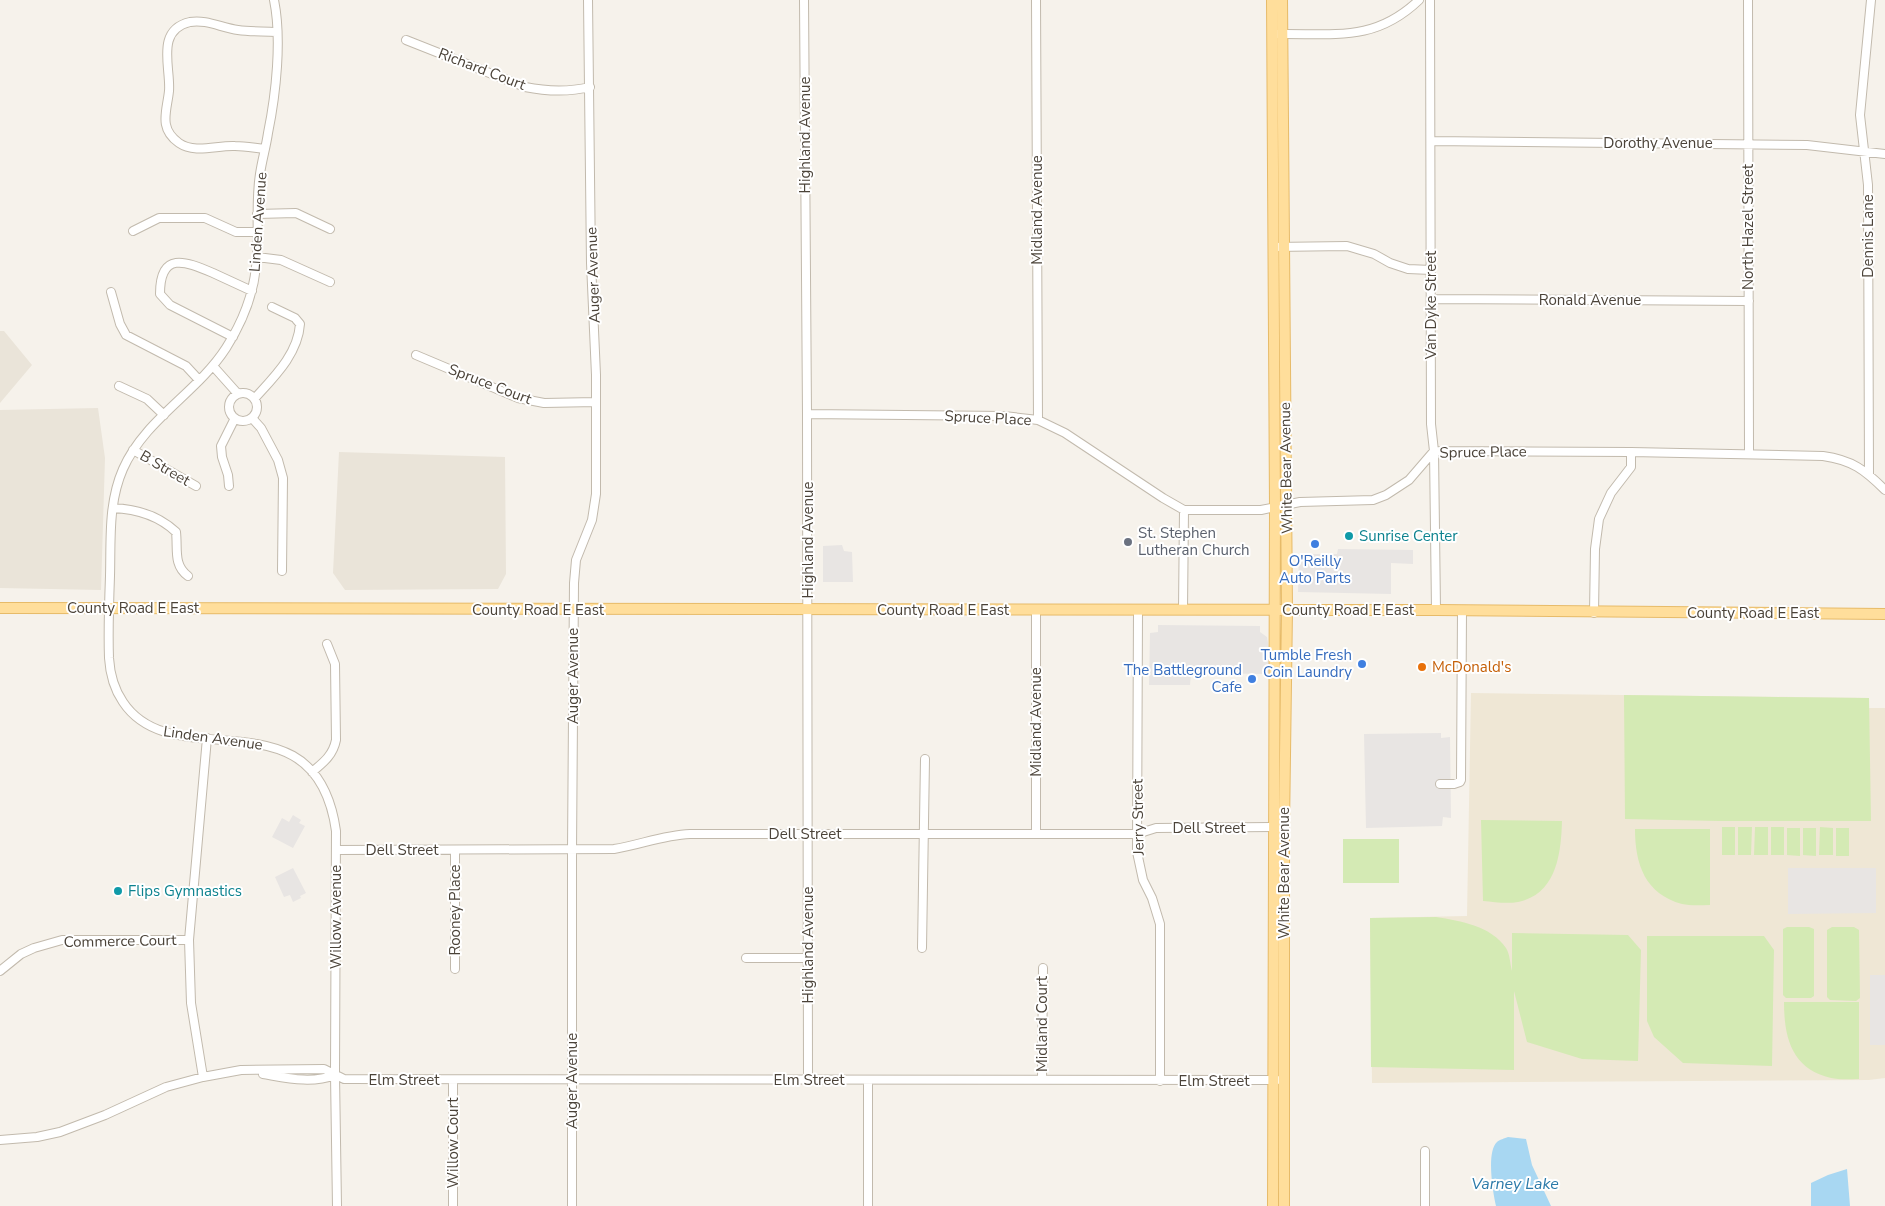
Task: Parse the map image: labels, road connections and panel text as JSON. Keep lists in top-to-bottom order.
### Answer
{
  "streets": {
    "main road": ["White Bear Avenue", "County Road E East"],
    "street": [
      "Richard Court",
      "Highland Avenue",
      "Dorothy Avenue",
      "Midland Avenue",
      "Linden Avenue",
      "North Hazel Street",
      "Dennis Lane",
      "Auger Avenue",
      "Ronald Avenue",
      "Van Dyke Street",
      "Spruce Court",
      "Spruce Place",
      "B Street",
      "Jerry Street",
      "Dell Street",
      "Rooney Place",
      "Willow Avenue",
      "Commerce Court",
      "Midland Court",
      "Elm Street",
      "Willow Court"
    ]
  },
  "crossings": [
    ["Richard Court", "Auger Avenue"],
    ["Highland Avenue", "Spruce Place"],
    ["Highland Avenue", "County Road E East"],
    ["Highland Avenue", "Dell Street"],
    ["Highland Avenue", "Elm Street"],
    ["Dorothy Avenue", "North Hazel Street"],
    ["Dorothy Avenue", "Dennis Lane"],
    ["Dorothy Avenue", "Van Dyke Street"],
    ["Midland Avenue", "Spruce Place"],
    ["Midland Avenue", "County Road E East"],
    ["Midland Avenue", "Dell Street"],
    ["Linden Avenue", "B Street"],
    ["Linden Avenue", "County Road E East"],
    ["Linden Avenue", "Willow Avenue"],
    ["North Hazel Street", "Ronald Avenue"],
    ["North Hazel Street", "Spruce Place"],
    ["Dennis Lane", "Spruce Place"],
    ["Auger Avenue", "Spruce Court"],
    ["Auger Avenue", "County Road E East"],
    ["Auger Avenue", "Dell Street"],
    ["Auger Avenue", "Elm Street"],
    ["Ronald Avenue", "Van Dyke Street"],
    ["Van Dyke Street", "Spruce Place"],
    ["Van Dyke Street", "County Road E East"],
    ["Spruce Place", "White Bear Avenue"],
    ["White Bear Avenue", "County Road E East"],
    ["White Bear Avenue", "Dell Street"],
    ["White Bear Avenue", "Elm Street"],
    ["County Road E East", "Jerry Street"],
    ["Jerry Street", "Dell Street"],
    ["Jerry Street", "Elm Street"],
    ["Dell Street", "Rooney Place"],
    ["Dell Street", "Willow Avenue"],
    ["Willow Avenue", "Elm Street"],
    ["Midland Court", "Elm Street"],
    ["Elm Street", "Willow Court"]
  ],
  "water": ["Varney Lake"],
  "places": [
    "Sunrise Center",
    "St. Stephen Lutheran Church",
    "O'Reilly Auto Parts",
    "Tumble Fresh Coin Laundry",
    "McDonald's",
    "The Battleground Cafe",
    "Flips Gymnastics"
  ]
}
